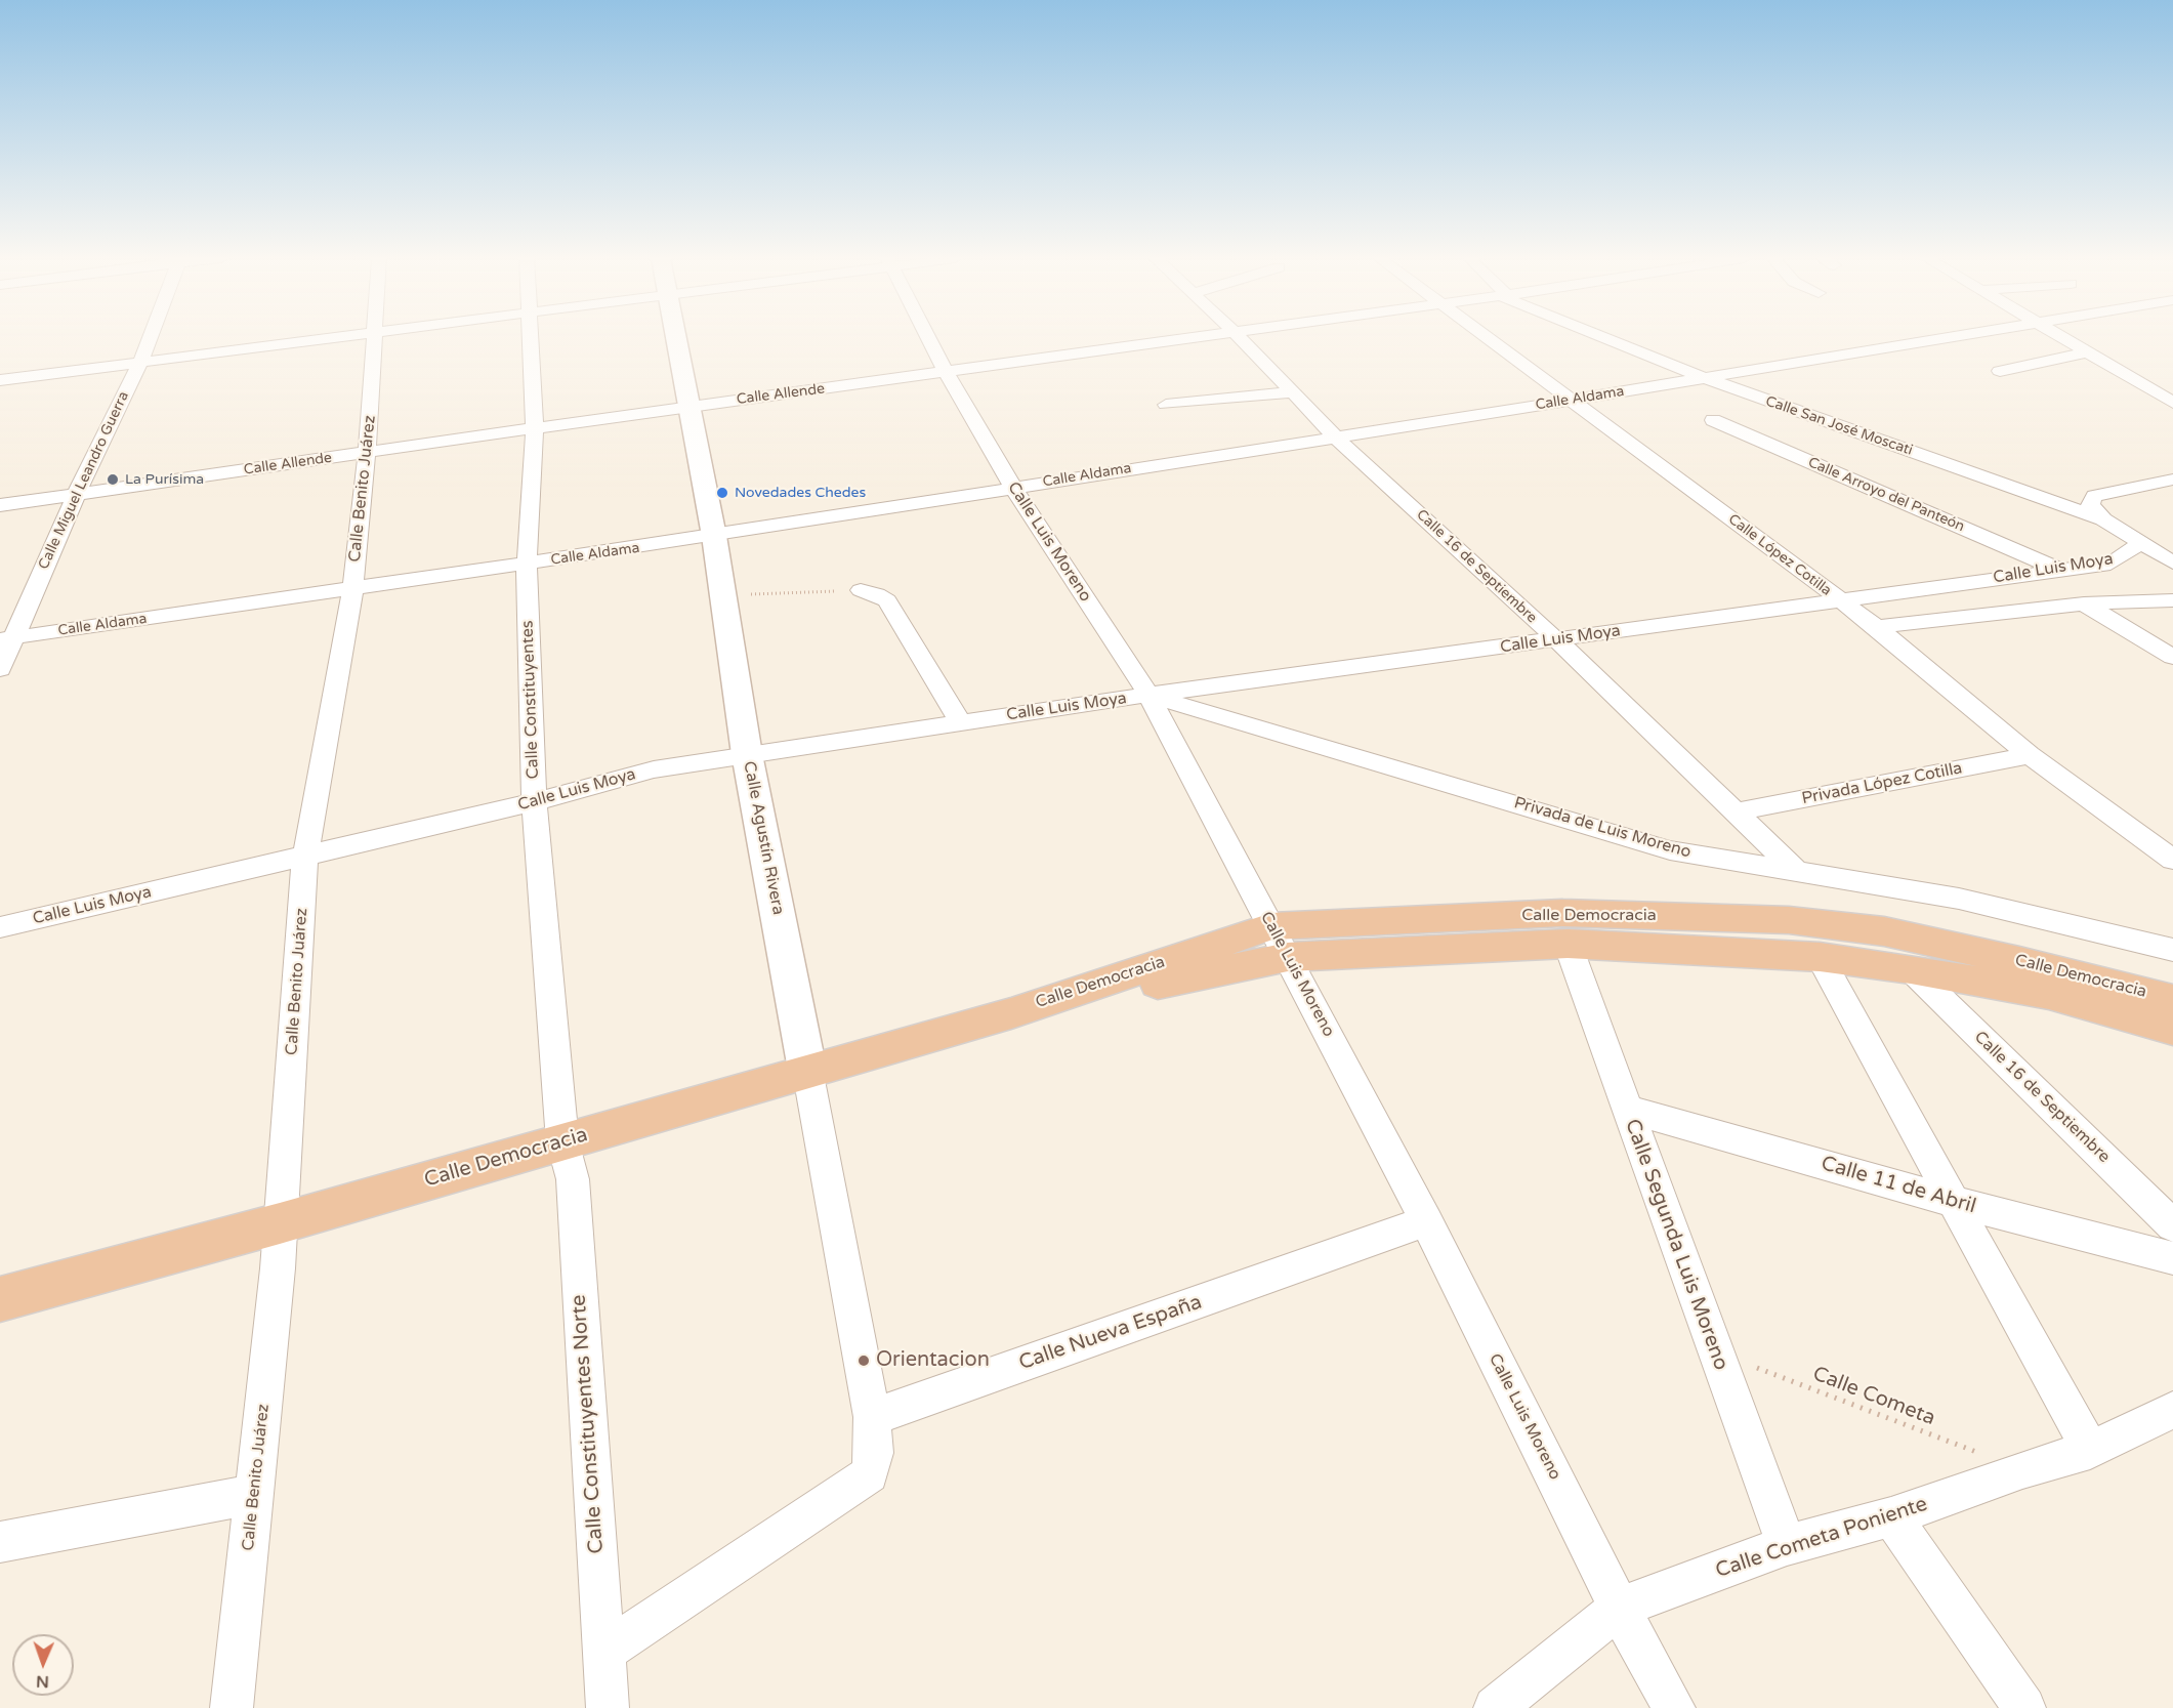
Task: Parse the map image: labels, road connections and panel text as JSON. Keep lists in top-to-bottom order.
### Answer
{
  "streets": {
    "highway": ["Calle Democracia"],
    "main road": ["Calle Agustín Rivera"],
    "street": [
      "Calle Allende",
      "Calle Aldama",
      "Calle San José Moscati",
      "Calle Miguel Leandro Guerra",
      "Calle Benito Juárez",
      "Calle Arroyo del Panteón",
      "Calle Luis Moreno",
      "Calle López Cotilla",
      "Calle 16 de Septiembre",
      "Calle Luis Moya",
      "Calle Constituyentes",
      "Privada López Cotilla",
      "Privada de Luis Moreno",
      "Calle 11 de Abril",
      "Calle Segunda Luis Moreno",
      "Calle Nueva España",
      "Calle Constituyentes Norte",
      "Calle Cometa Poniente"
    ],
    "path": ["Calle Cometa"]
  },
  "crossings": [
    ["Calle Allende", "Calle Miguel Leandro Guerra"],
    ["Calle Allende", "Calle Benito Juárez"],
    ["Calle Allende", "Calle Luis Moreno"],
    ["Calle Allende", "Calle Constituyentes"],
    ["Calle Allende", "Calle Agustín Rivera"],
    ["Calle Aldama", "Calle San José Moscati"],
    ["Calle Aldama", "Calle Miguel Leandro Guerra"],
    ["Calle Aldama", "Calle Benito Juárez"],
    ["Calle Aldama", "Calle Luis Moreno"],
    ["Calle Aldama", "Calle López Cotilla"],
    ["Calle Aldama", "Calle 16 de Septiembre"],
    ["Calle Aldama", "Calle Constituyentes"],
    ["Calle Aldama", "Calle Agustín Rivera"],
    ["Calle San José Moscati", "Calle Luis Moya"],
    ["Calle Benito Juárez", "Calle Luis Moya"],
    ["Calle Benito Juárez", "Calle Democracia"],
    ["Calle Arroyo del Panteón", "Calle Luis Moya"],
    ["Calle Luis Moreno", "Calle Luis Moya"],
    ["Calle Luis Moreno", "Privada de Luis Moreno"],
    ["Calle Luis Moreno", "Calle Democracia"],
    ["Calle Luis Moreno", "Calle Nueva España"],
    ["Calle Luis Moreno", "Calle Cometa Poniente"],
    ["Calle López Cotilla", "Calle Luis Moya"],
    ["Calle López Cotilla", "Privada López Cotilla"],
    ["Calle 16 de Septiembre", "Calle Luis Moya"],
    ["Calle 16 de Septiembre", "Privada López Cotilla"],
    ["Calle 16 de Septiembre", "Privada de Luis Moreno"],
    ["Calle 16 de Septiembre", "Calle Democracia"],
    ["Calle Luis Moya", "Calle Constituyentes"],
    ["Calle Luis Moya", "Privada de Luis Moreno"],
    ["Calle Luis Moya", "Calle Agustín Rivera"],
    ["Calle Constituyentes", "Calle Democracia"],
    ["Calle Constituyentes", "Calle Constituyentes Norte"],
    ["Calle Agustín Rivera", "Calle Democracia"],
    ["Calle Agustín Rivera", "Calle Nueva España"],
    ["Calle Democracia", "Calle Segunda Luis Moreno"],
    ["Calle Democracia", "Calle Constituyentes Norte"],
    ["Calle 11 de Abril", "Calle Segunda Luis Moreno"],
    ["Calle Segunda Luis Moreno", "Calle Cometa"],
    ["Calle Segunda Luis Moreno", "Calle Cometa Poniente"],
    ["Calle Cometa", "Calle Cometa Poniente"]
  ],
  "places": ["La Purísima", "Novedades Chedes", "Orientacion"],
  "north": "bottom"
}
